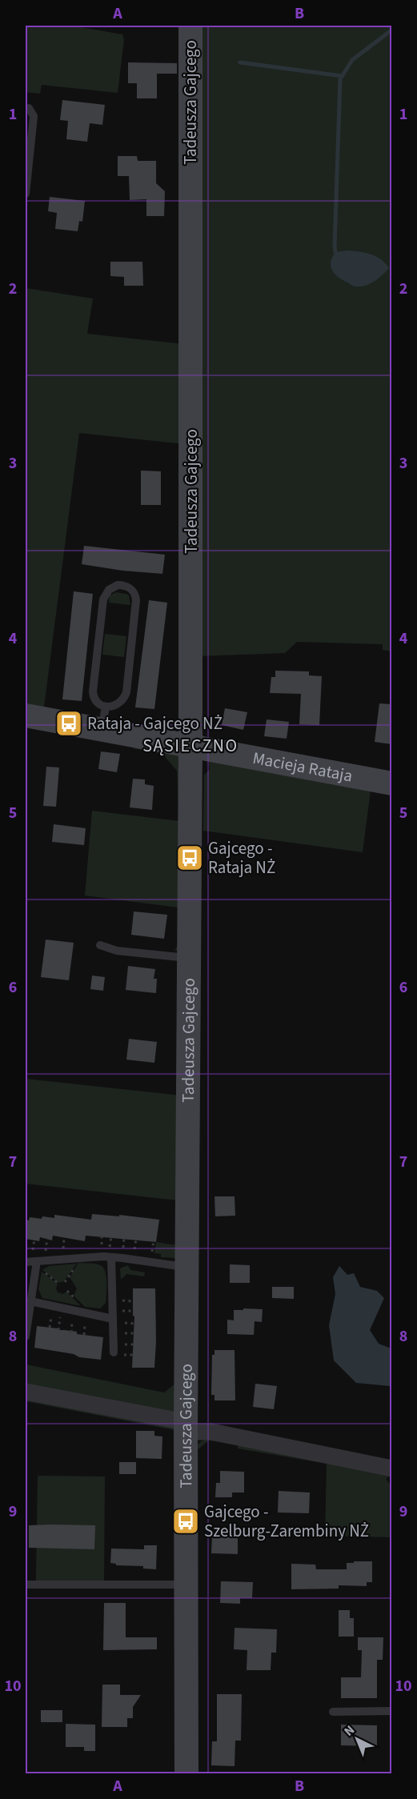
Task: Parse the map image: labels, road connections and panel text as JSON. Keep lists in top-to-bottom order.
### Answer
{
  "streets": {
    "street": ["Tadeusza Gajcego", "Macieja Rataja"]
  },
  "crossings": [
    ["Tadeusza Gajcego", "Macieja Rataja"]
  ],
  "districts": ["SĄSIECZNO"],
  "places": {
    "bus stop": ["Rataja - Gajcego NŻ", "Gajcego - Rataja NŻ", "Gajcego - Szelburg-Zarembiny NŻ"]
  },
  "north": "top left",
  "grid": {
    "columns": ["A", "B"],
    "rows": [
      "1",
      "2",
      "3",
      "4",
      "5",
      "6",
      "7",
      "8",
      "9",
      "10"
    ]
  }
}
